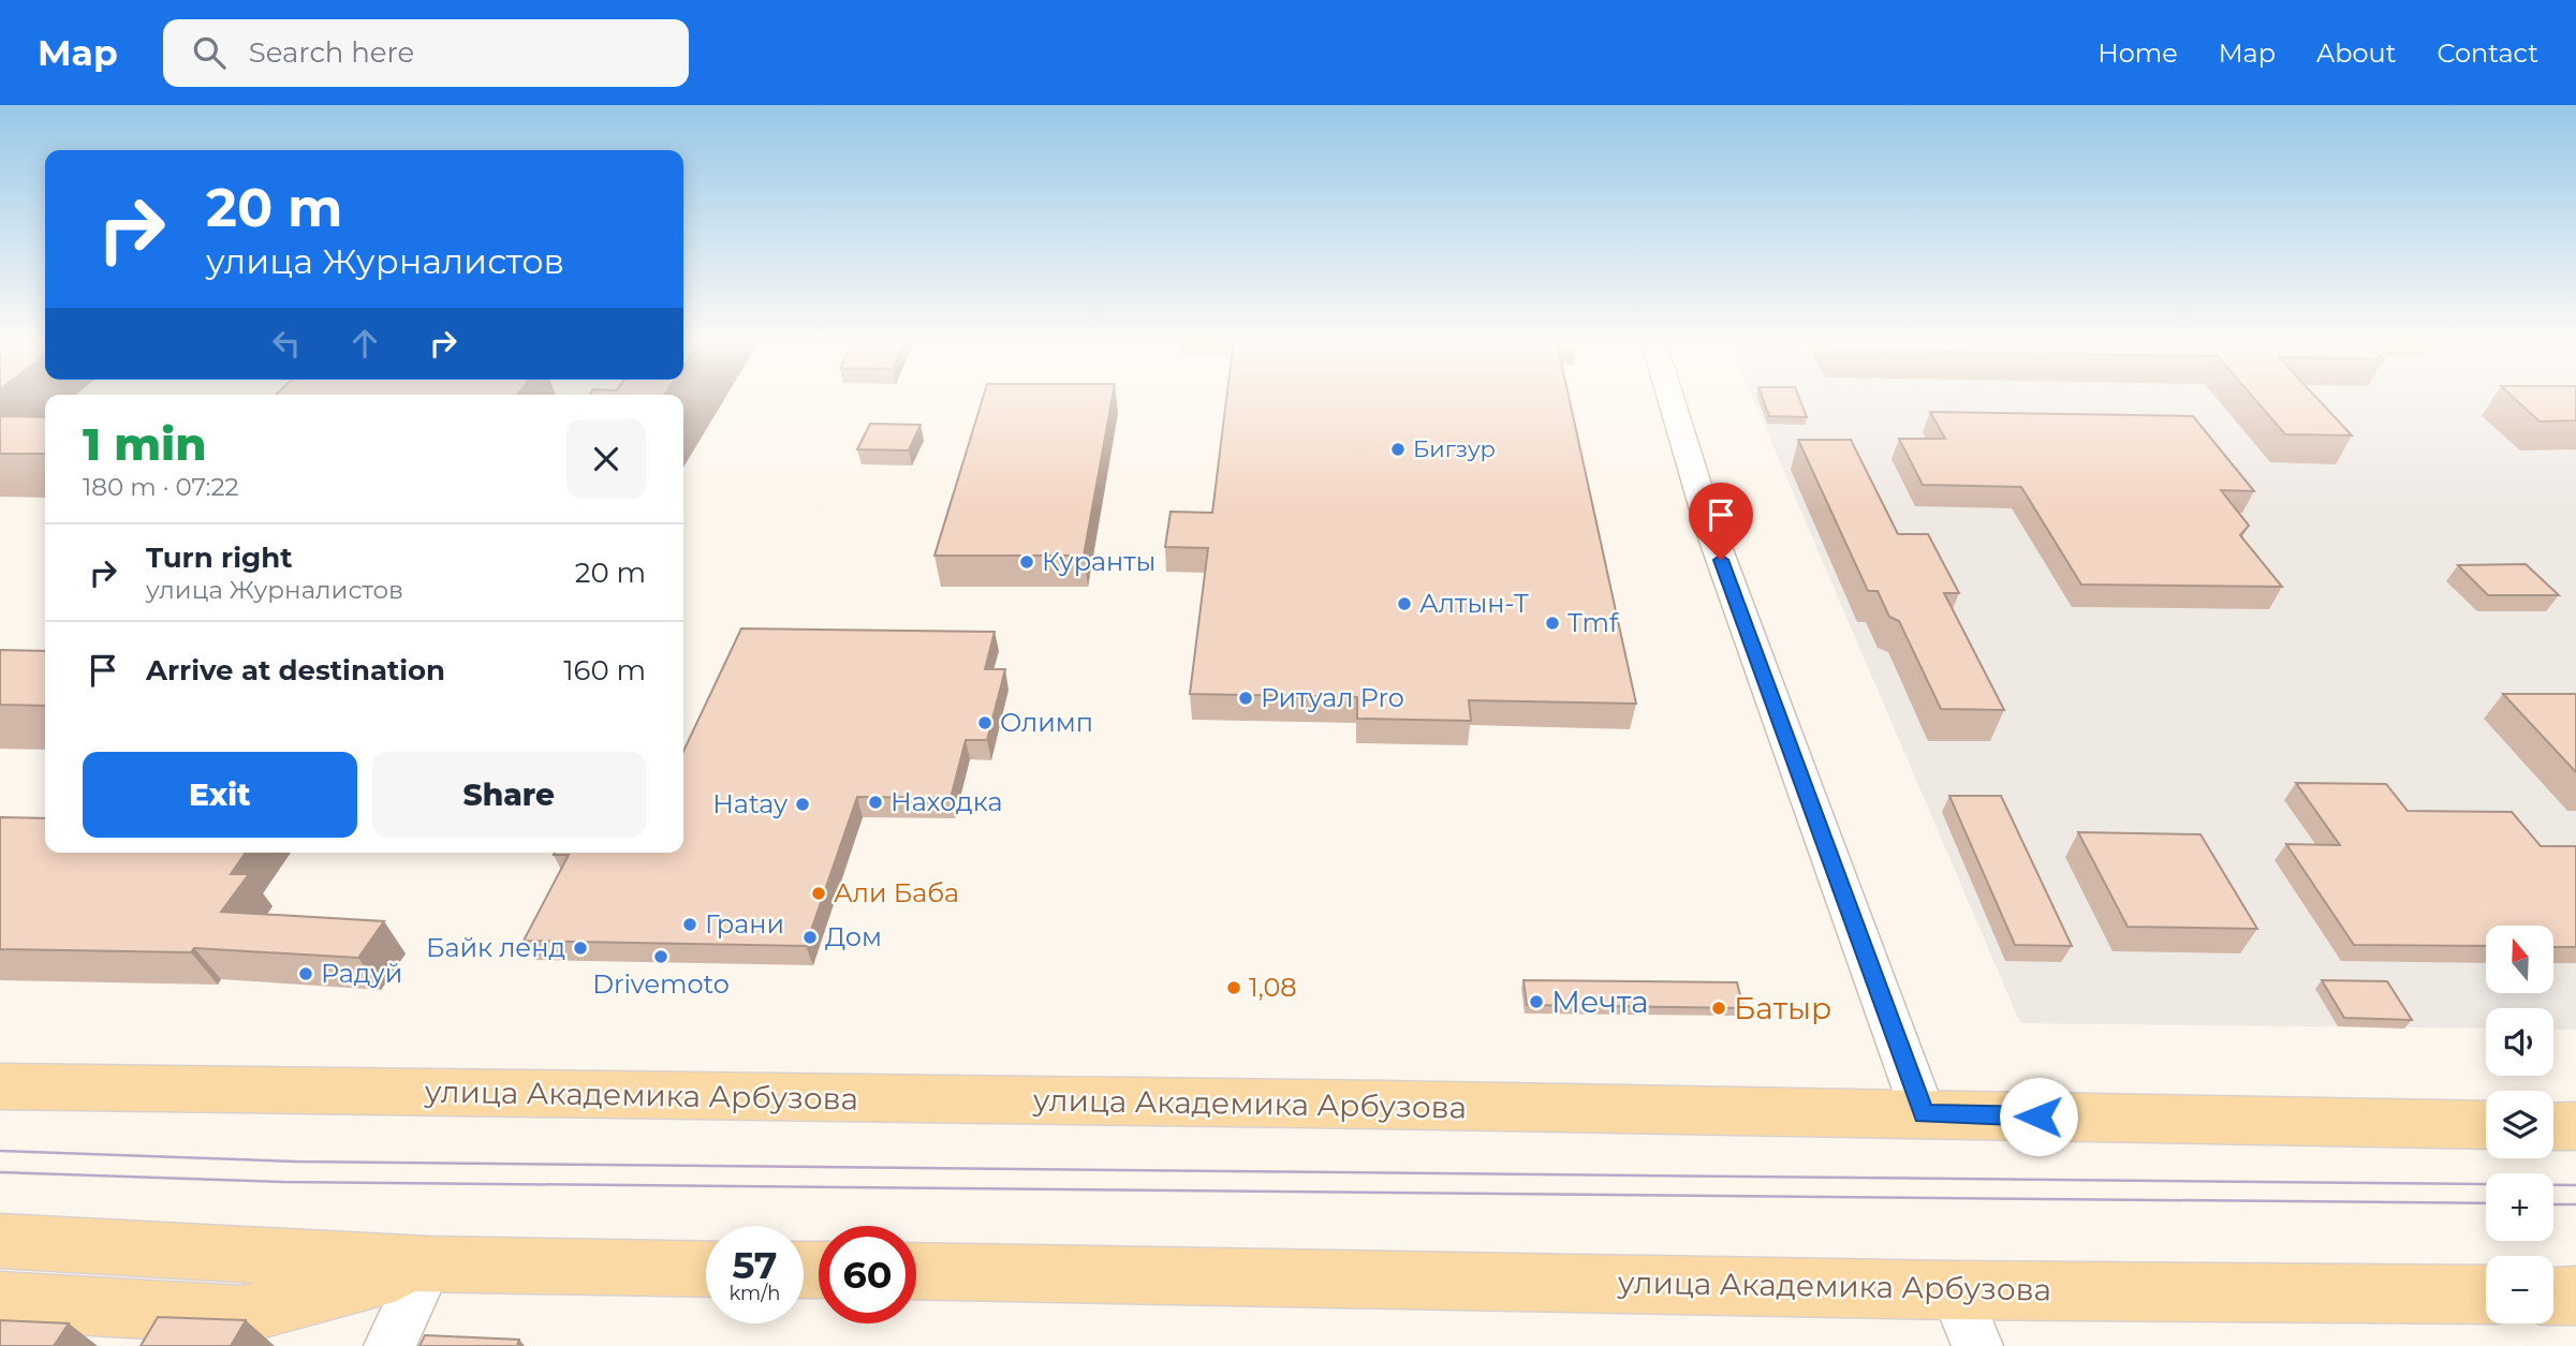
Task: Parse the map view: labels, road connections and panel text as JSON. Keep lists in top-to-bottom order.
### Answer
{
  "streets": {
    "main road": ["улица Академика Арбузова"]
  },
  "places": [
    "Бигзур",
    "Куранты",
    "Алтын-Т",
    "Tmf",
    "Ритуал Pro",
    "Олимп",
    "Находка",
    "Hatay",
    "Али Баба",
    "Грани",
    "Дом",
    "Байк ленд",
    "Drivemoto",
    "Радуй",
    "1,08",
    "Мечта",
    "Батыр"
  ],
  "north": "top",
  "page": {
    "header": "Map",
    "search": "Search here",
    "nav": [
      "Home",
      "Map",
      "About",
      "Contact"
    ],
    "turn": ["20 m", "улица Журналистов"],
    "heading": ["1 min", "180 m · 07:22"],
    "list": [
      {
        "name": "Turn right",
        "note": "улица Журналистов",
        "value": "20 m"
      },
      {
        "name": "Arrive at destination",
        "value": "160 m"
      }
    ],
    "buttons": ["Exit", "Share"],
    "map_buttons": ["+", "−"],
    "speed": "57 km/h",
    "limit": "60"
  }
}
